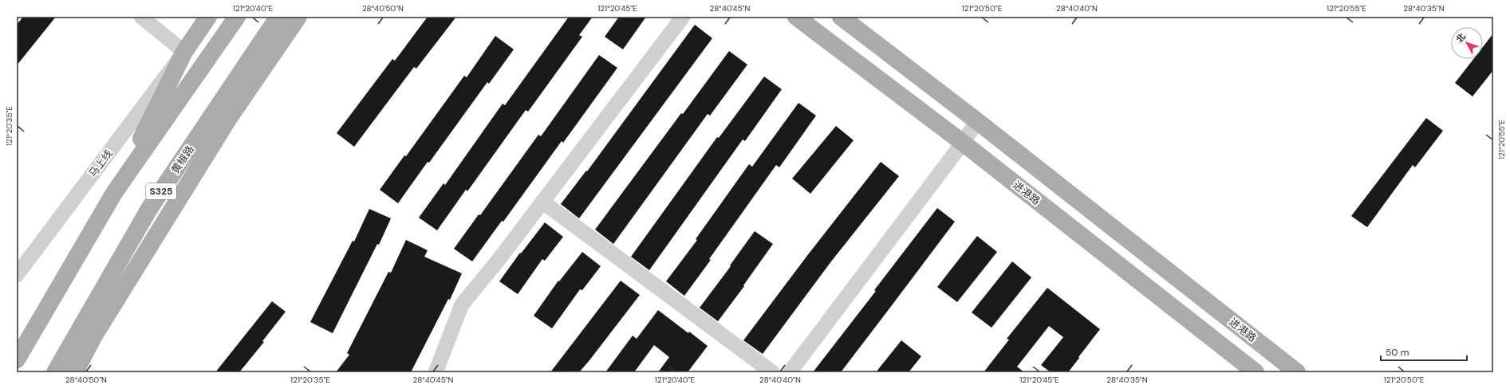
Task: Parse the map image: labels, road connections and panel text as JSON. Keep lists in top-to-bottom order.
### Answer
{
  "streets": {
    "main road": ["黄椒路", "S325", "进港路"],
    "street": ["马上线"]
  },
  "scale_bar": "50 m",
  "north": "top left",
  "coordinates": [
    "121°20'40\"E",
    "28°40'50\"N",
    "121°20'45\"E",
    "28°40'45\"N",
    "121°20'50\"E",
    "28°40'40\"N",
    "121°20'55\"E",
    "28°40'35\"N",
    "121°20'35\"E"
  ]
}
